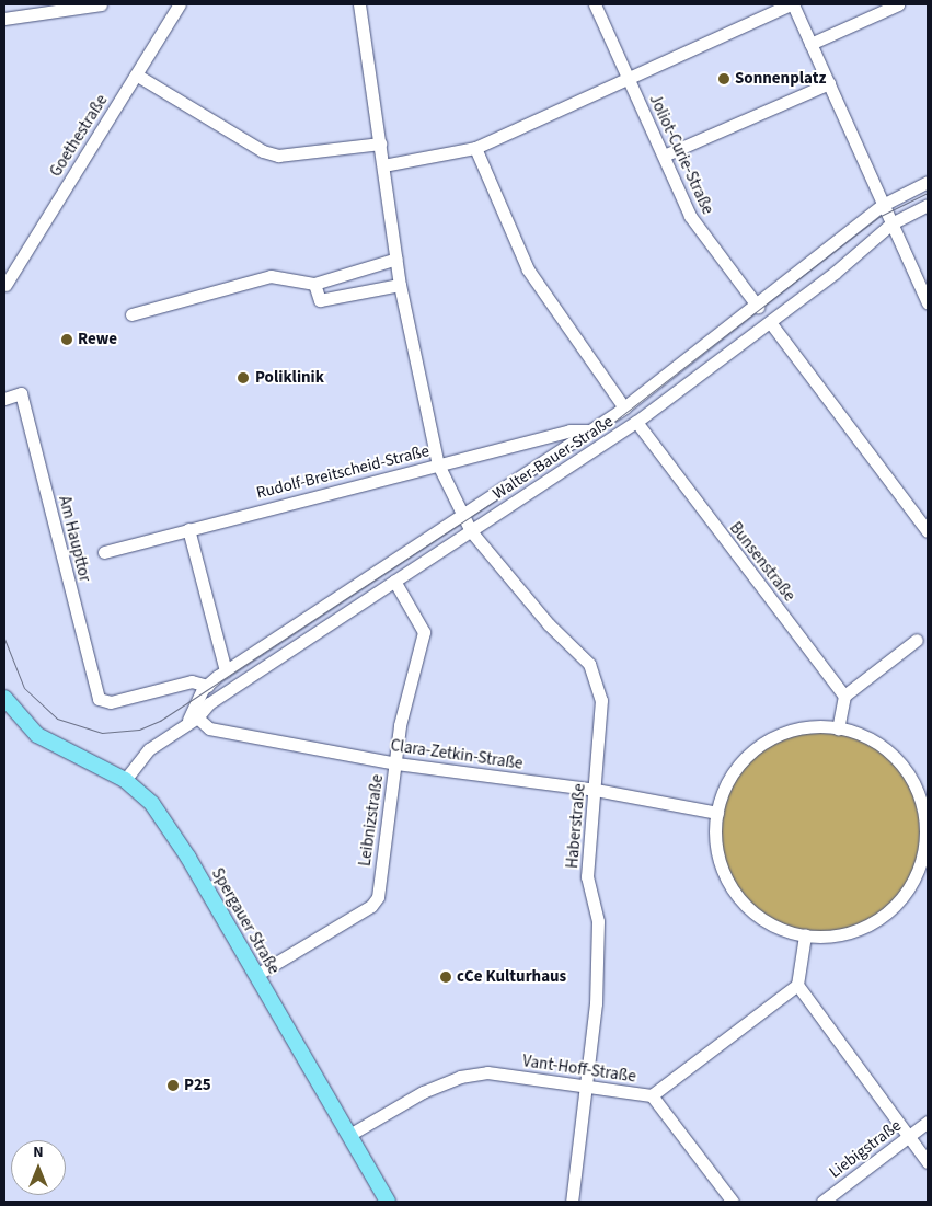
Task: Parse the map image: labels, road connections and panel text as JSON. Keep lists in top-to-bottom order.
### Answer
{
  "streets": {
    "main road": ["Spergauer Straße"],
    "street": [
      "Goethestraße",
      "Joliot-Curie-Straße",
      "Walter-Bauer-Straße",
      "Rudolf-Breitscheid-Straße",
      "Am Haupttor",
      "Bunsenstraße",
      "Clara-Zetkin-Straße",
      "Leibnizstraße",
      "Haberstraße",
      "Vant-Hoff-Straße",
      "Liebigstraße"
    ]
  },
  "crossings": [
    ["Joliot-Curie-Straße", "Walter-Bauer-Straße"],
    ["Walter-Bauer-Straße", "Rudolf-Breitscheid-Straße"],
    ["Walter-Bauer-Straße", "Am Haupttor"],
    ["Walter-Bauer-Straße", "Bunsenstraße"],
    ["Walter-Bauer-Straße", "Clara-Zetkin-Straße"],
    ["Walter-Bauer-Straße", "Leibnizstraße"],
    ["Walter-Bauer-Straße", "Haberstraße"],
    ["Walter-Bauer-Straße", "Spergauer Straße"],
    ["Rudolf-Breitscheid-Straße", "Haberstraße"],
    ["Clara-Zetkin-Straße", "Leibnizstraße"],
    ["Clara-Zetkin-Straße", "Haberstraße"],
    ["Leibnizstraße", "Spergauer Straße"],
    ["Haberstraße", "Vant-Hoff-Straße"],
    ["Spergauer Straße", "Vant-Hoff-Straße"]
  ],
  "places": [
    "Sonnenplatz",
    "Rewe",
    "Poliklinik",
    "cCe Kulturhaus",
    "P25"
  ],
  "north": "top"
}
